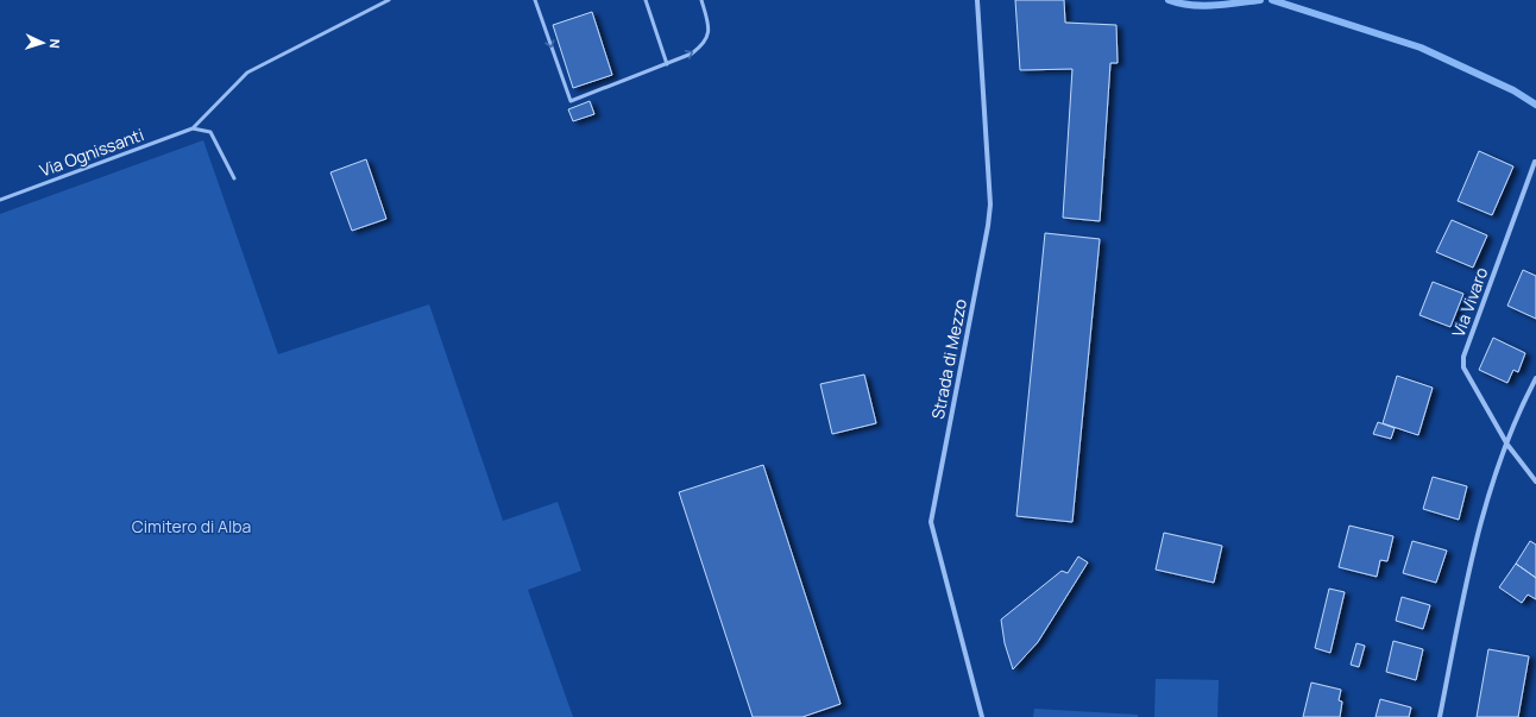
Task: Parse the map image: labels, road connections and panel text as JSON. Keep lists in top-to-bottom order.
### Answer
{
  "streets": {
    "street": ["Via Vivaro", "Strada di Mezzo"],
    "lane": ["Via Ognissanti"]
  },
  "parks": ["Cimitero di Alba"],
  "north": "right"
}
